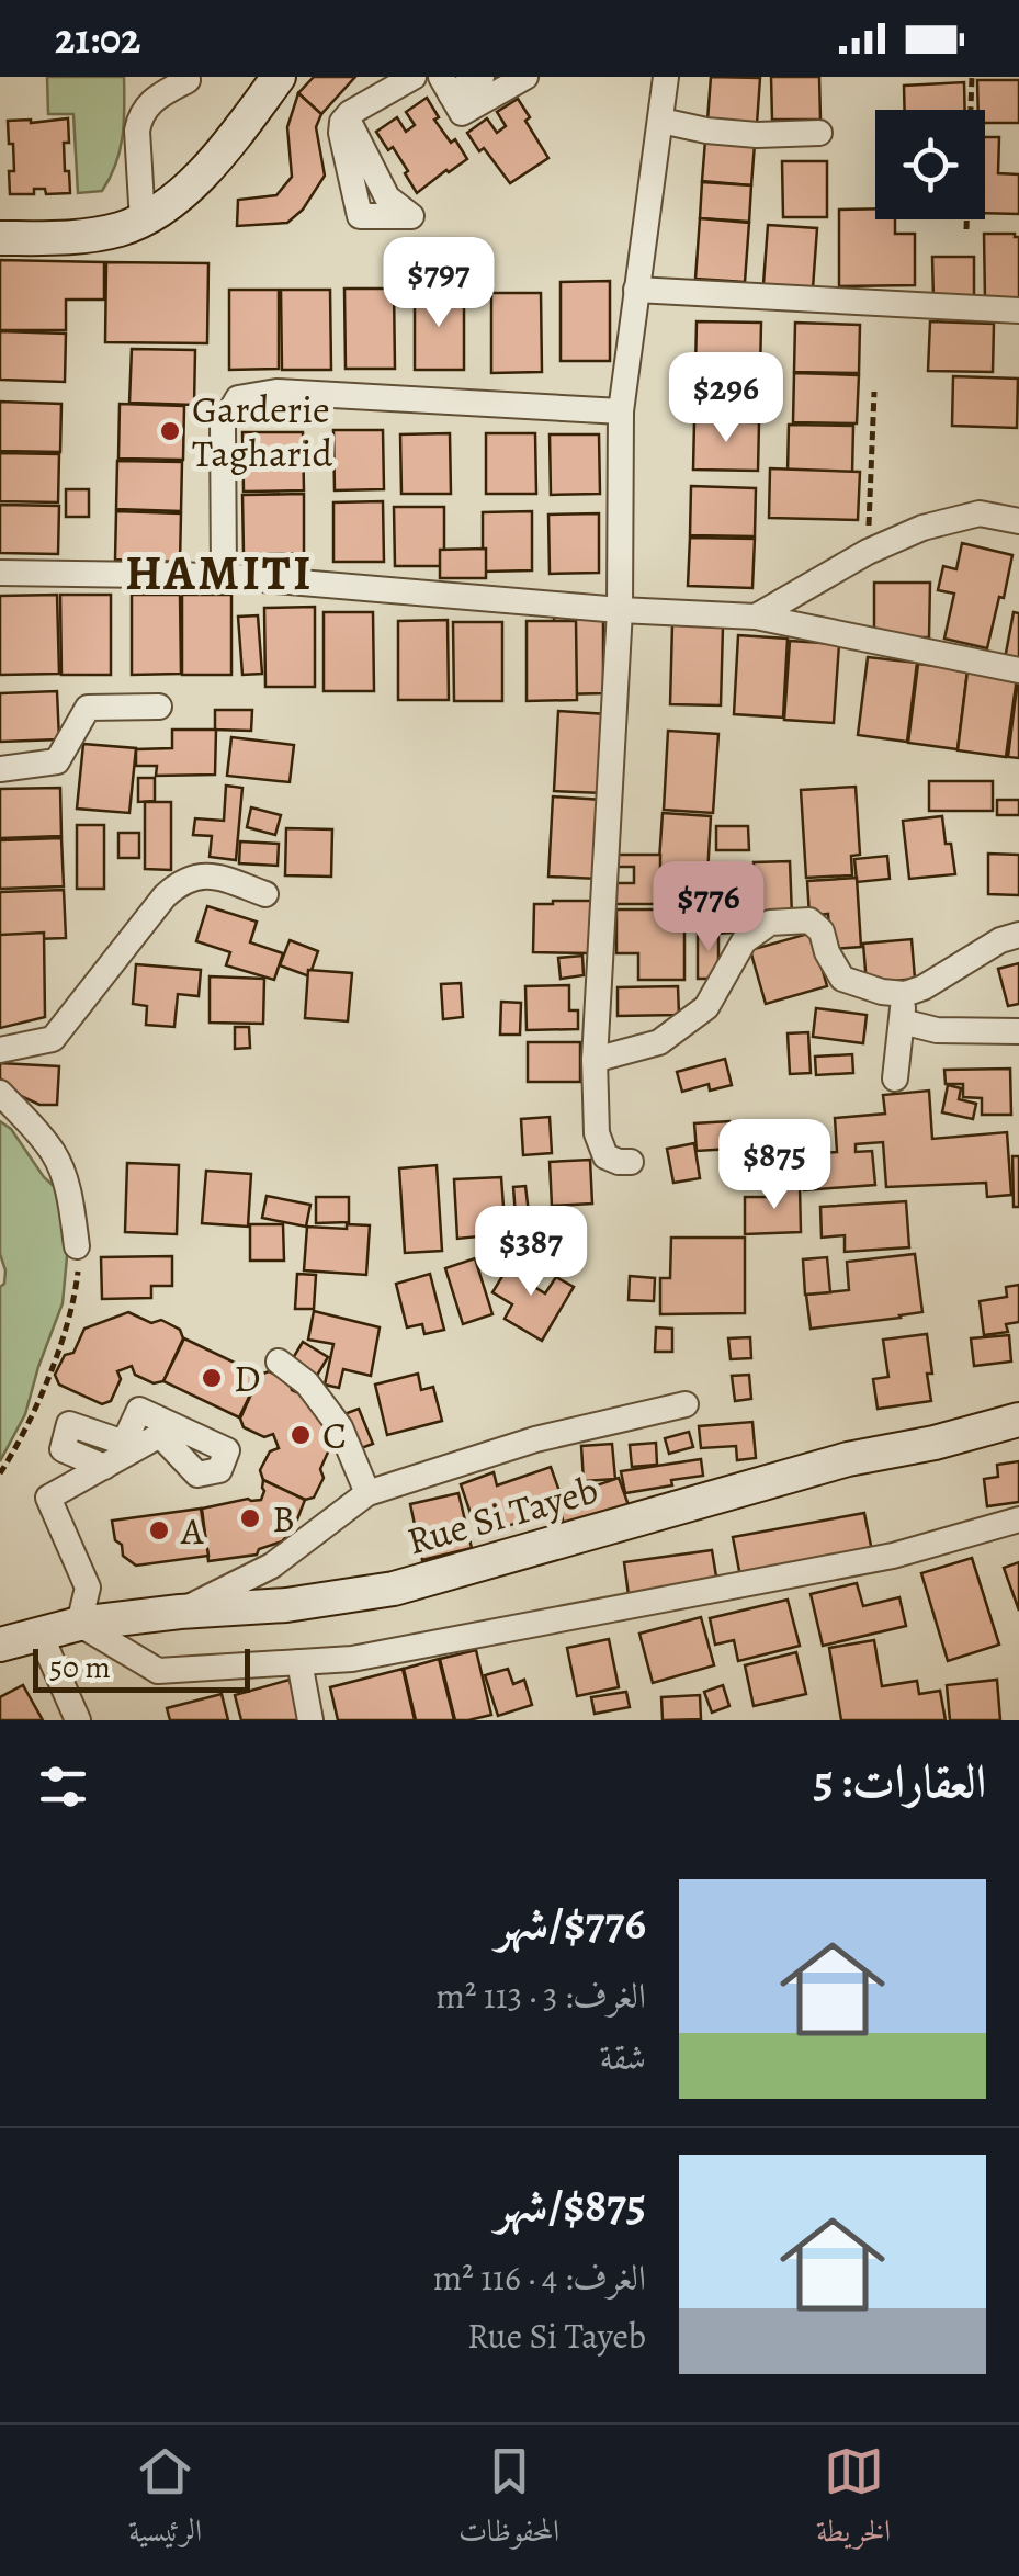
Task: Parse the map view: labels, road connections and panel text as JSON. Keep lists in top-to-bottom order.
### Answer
{
  "streets": {
    "main road": ["Rue Si Tayeb"]
  },
  "districts": ["HAMITI"],
  "places": [
    "Garderie Tagharid",
    "D",
    "C",
    "B",
    "A"
  ],
  "scale_bar": "50 m",
  "page": {
    "status": "21:02",
    "price": [
      "$797",
      "$296",
      "$776",
      "$875",
      "$387"
    ],
    "scale": "50 m",
    "heading": "العقارات: 5",
    "list": [
      {
        "name": "$776/شهر",
        "note": "الغرف: 3 · 113 m² · شقة"
      },
      {
        "name": "$875/شهر",
        "note": "الغرف: 4 · 116 m² · Rue Si Tayeb"
      }
    ],
    "tabs": ["الخريطة", "المحفوظات", "الرئيسية"]
  }
}
